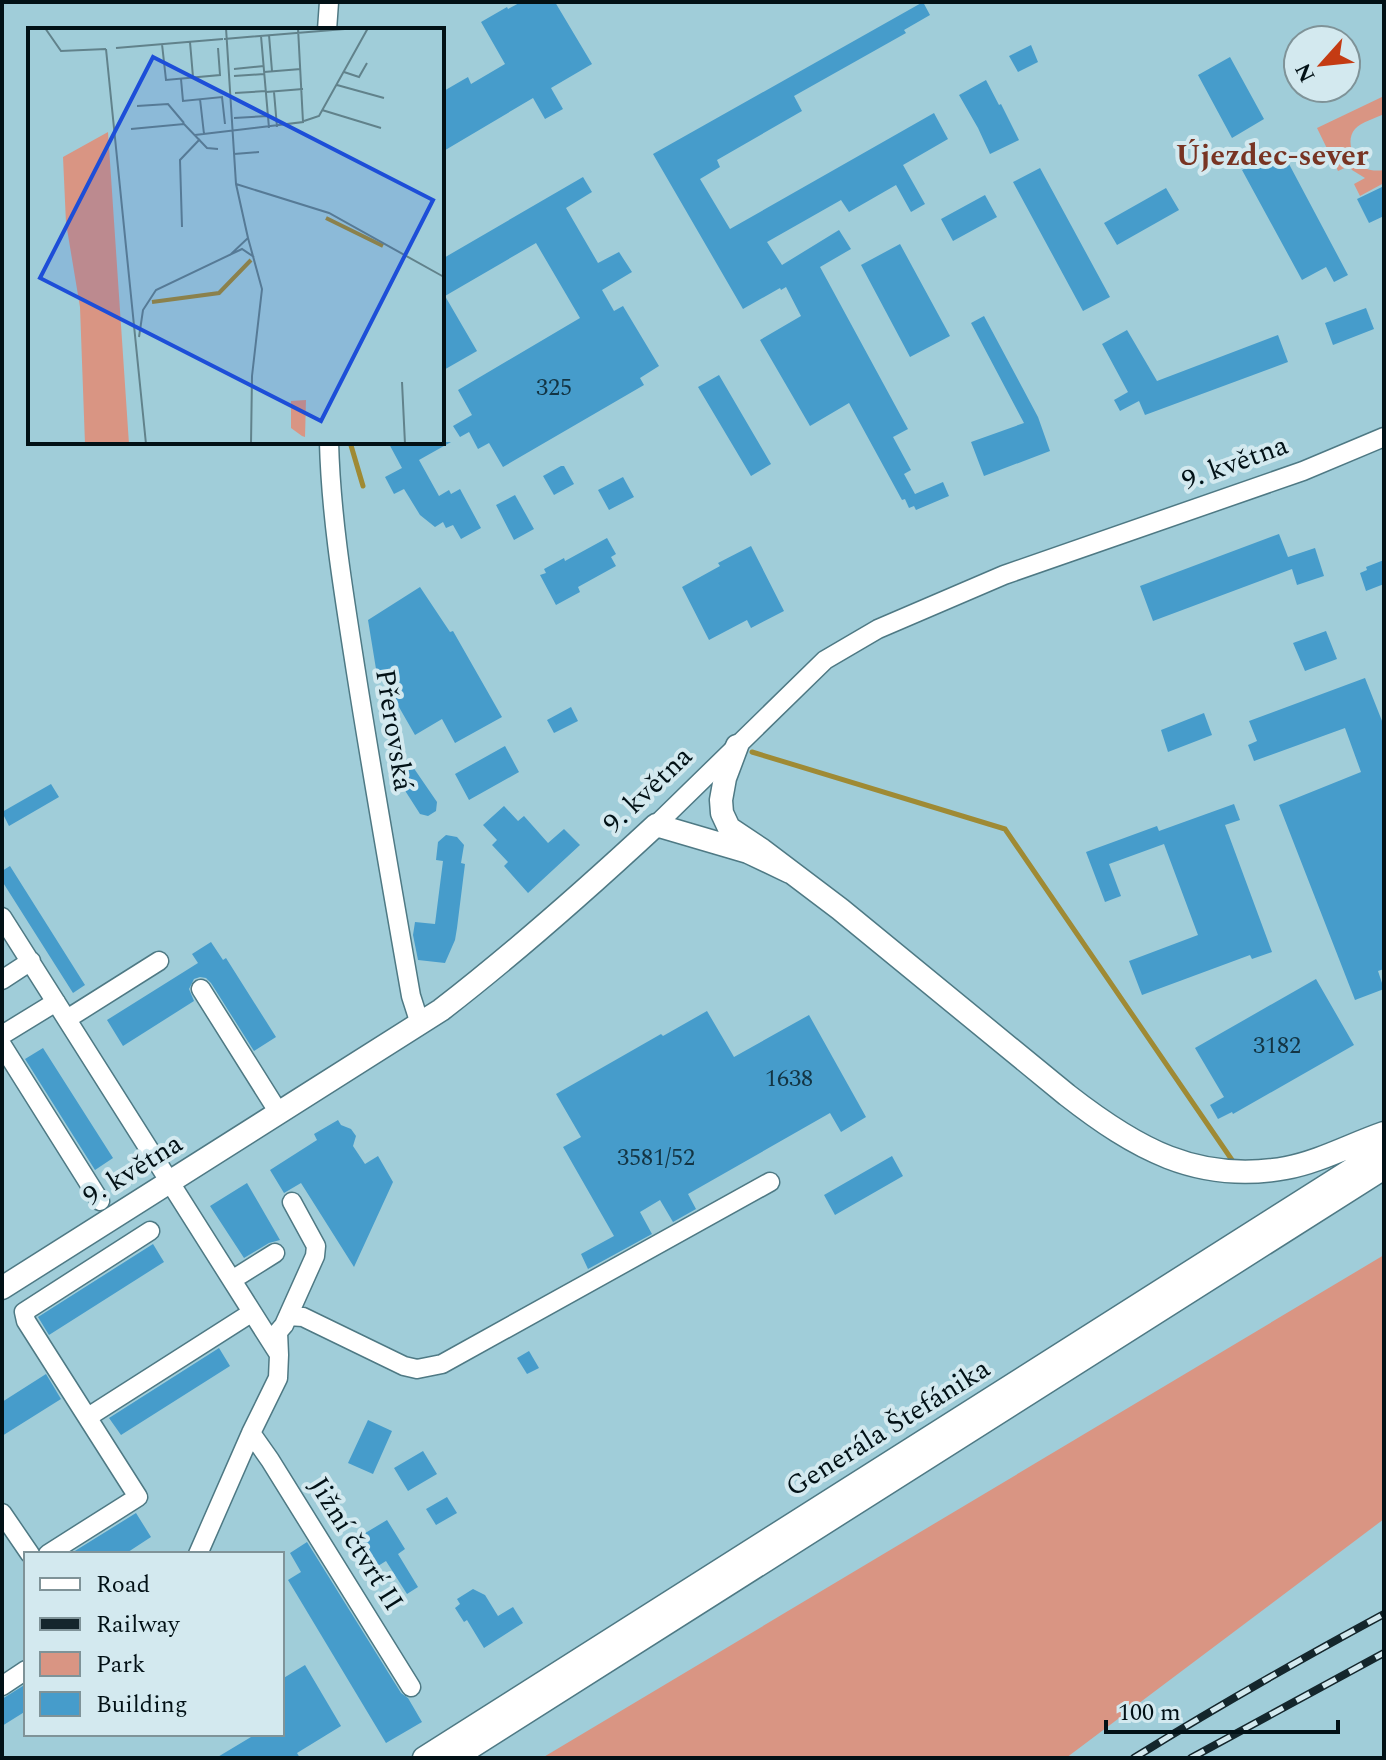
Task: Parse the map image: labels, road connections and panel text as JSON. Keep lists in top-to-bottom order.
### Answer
{
  "streets": {
    "main road": ["9. května", "Generála Štefánika"],
    "street": ["Přerovská", "Jižní čtvrť II"]
  },
  "crossings": [
    ["9. května", "Přerovská"]
  ],
  "districts": ["Újezdec-sever"],
  "house_numbers": [
    "325",
    "3182",
    "1638",
    "3581/52"
  ],
  "legend": [
    "Road",
    "Railway",
    "Park",
    "Building"
  ],
  "scale_bar": "100 m",
  "north": "bottom left"
}
